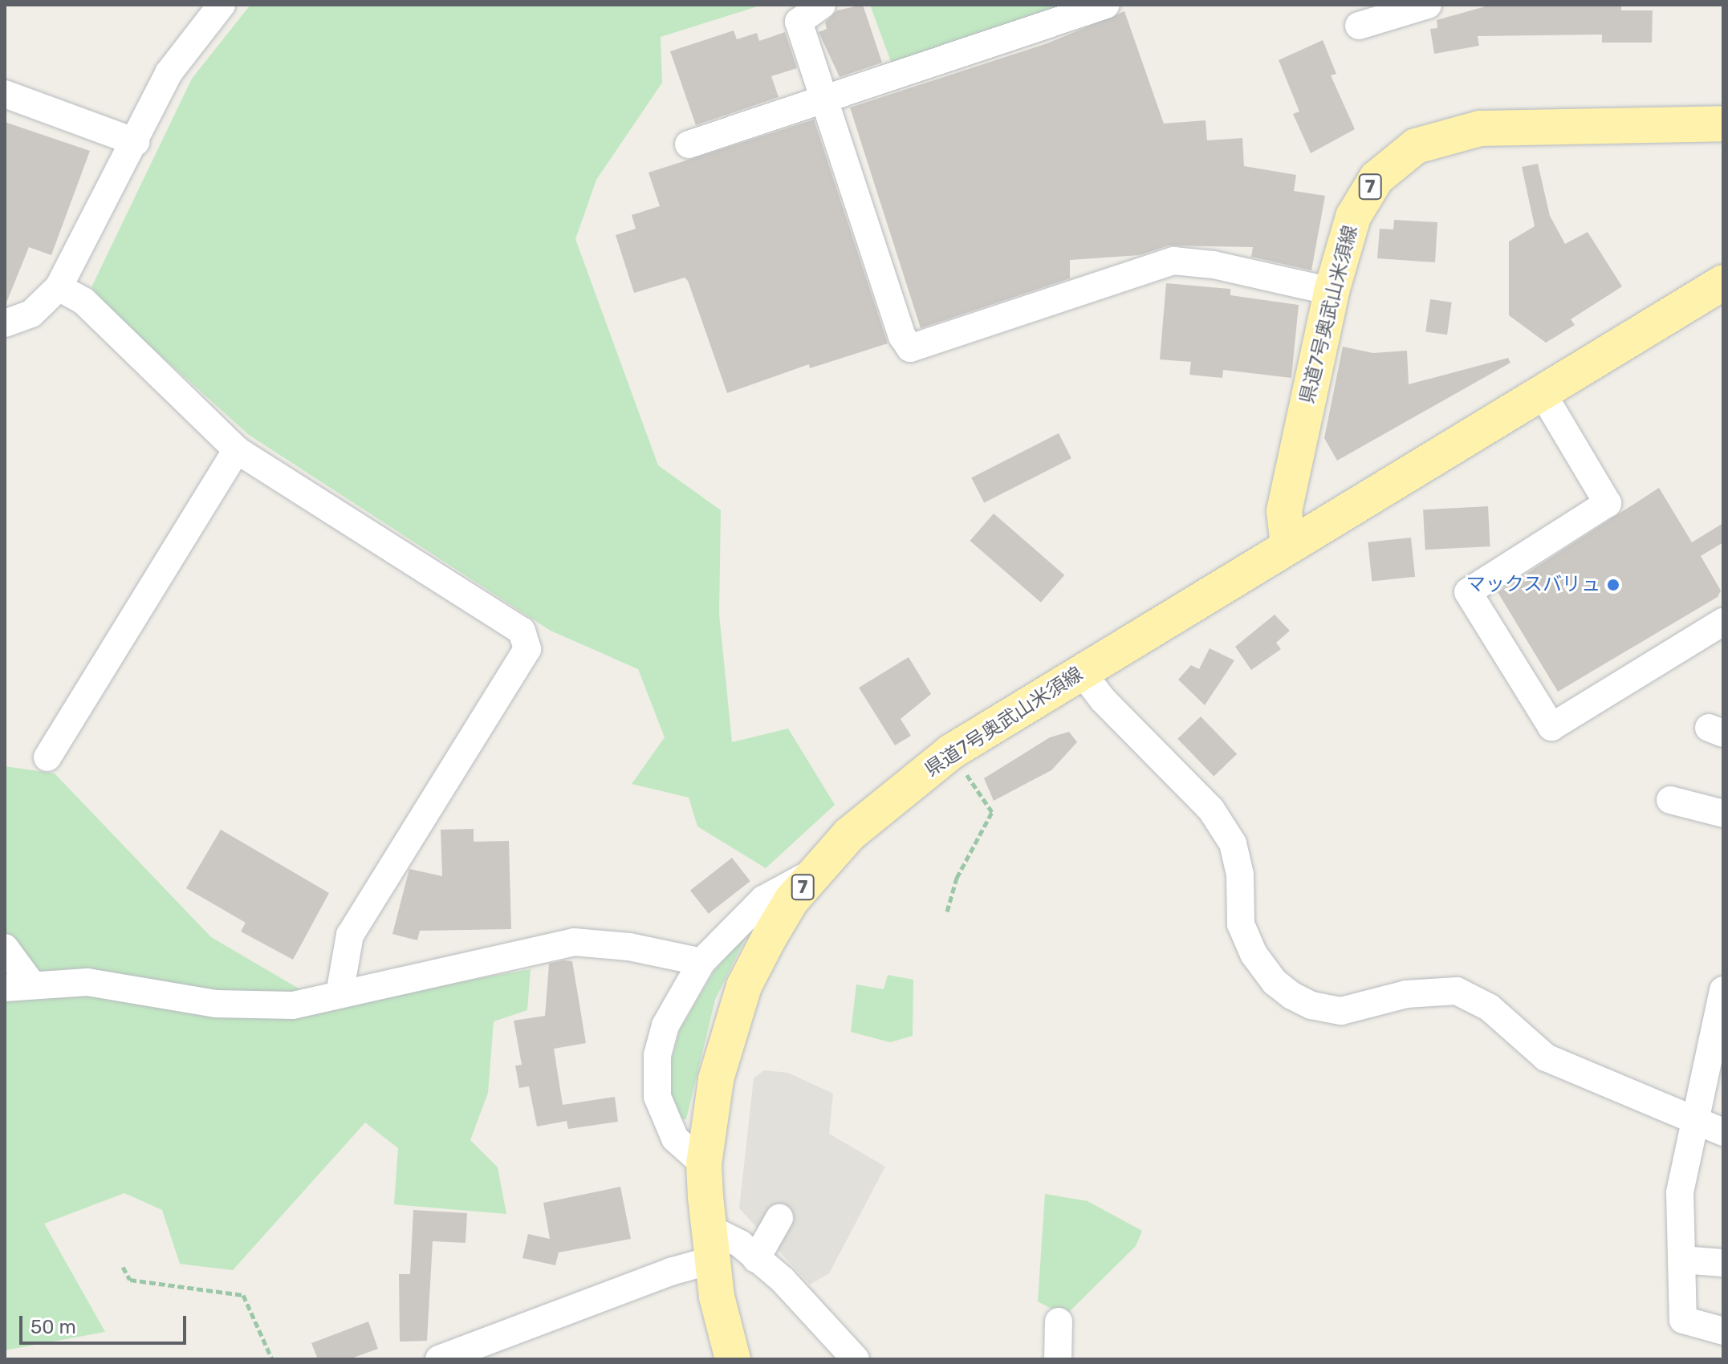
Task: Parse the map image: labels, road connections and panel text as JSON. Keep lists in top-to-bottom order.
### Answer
{
  "streets": {
    "main road": ["7", "県道7号奥武山米須線"]
  },
  "places": ["マックスバリュ"],
  "scale_bar": "50 m"
}
